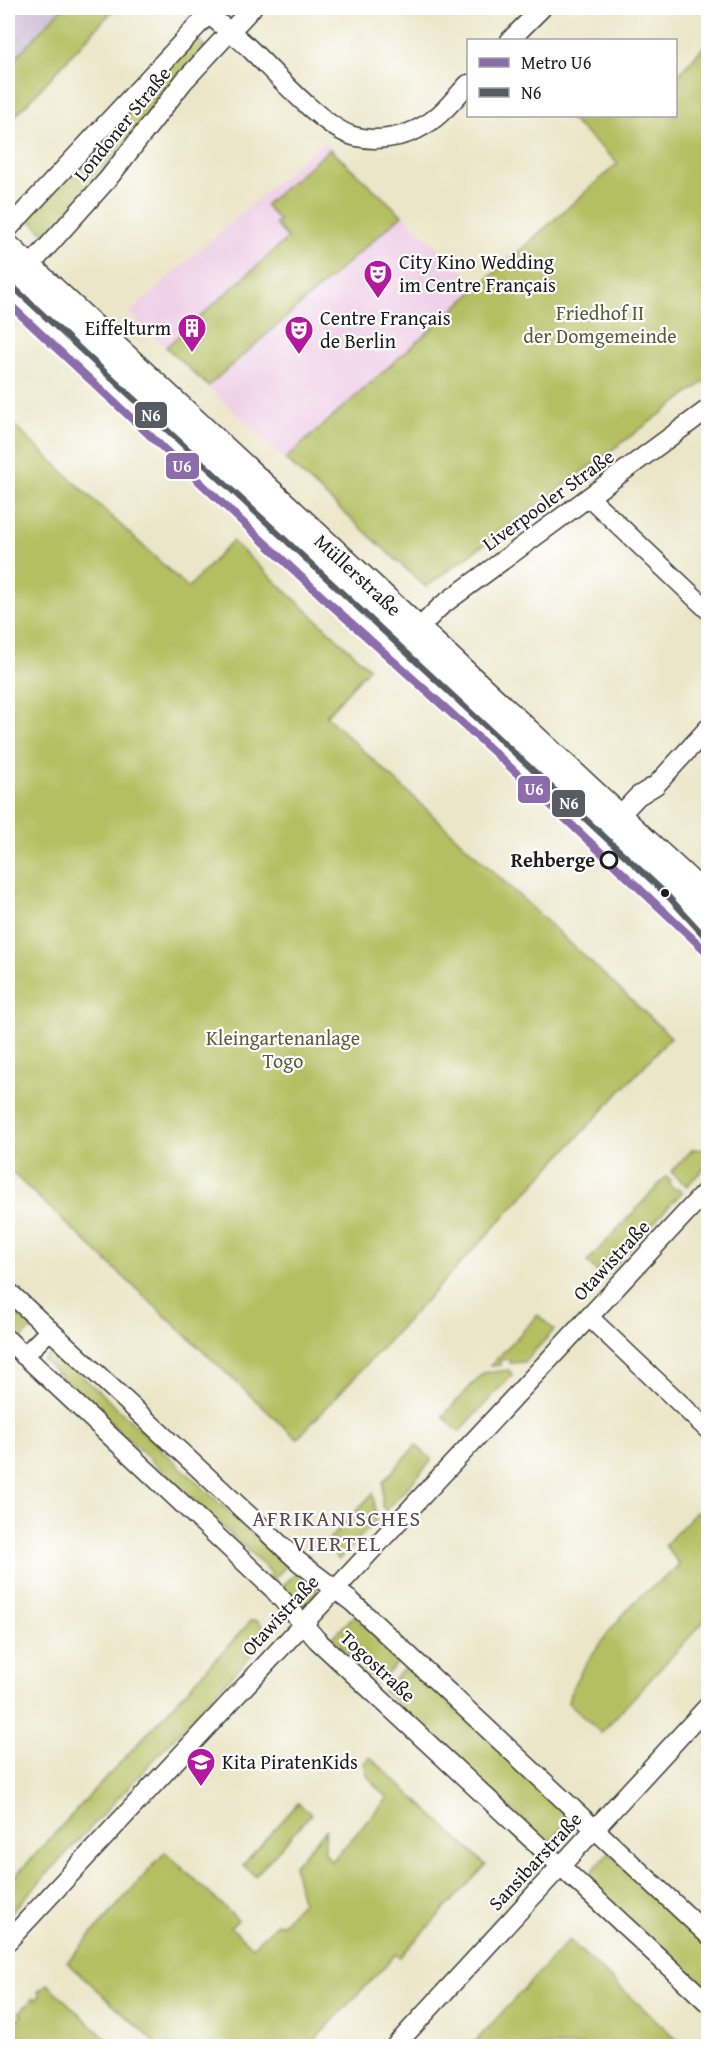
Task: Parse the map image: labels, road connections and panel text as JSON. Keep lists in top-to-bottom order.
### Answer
{
  "streets": {
    "main road": ["Müllerstraße"],
    "street": [
      "Londoner Straße",
      "Liverpooler Straße",
      "Otawistraße",
      "Togostraße",
      "Sansibarstraße"
    ]
  },
  "crossings": [
    ["Londoner Straße", "Müllerstraße"],
    ["Liverpooler Straße", "Müllerstraße"],
    ["Otawistraße", "Togostraße"],
    ["Togostraße", "Sansibarstraße"]
  ],
  "districts": ["AFRIKANISCHES VIERTEL"],
  "parks": ["Friedhof II der Domgemeinde", "Kleingartenanlage Togo"],
  "places": {
    "theatre": ["City Kino Wedding im Centre Français", "Centre Français de Berlin"],
    "building": ["Eiffelturm"],
    "other": ["Rehberge"],
    "school or university": ["Kita PiratenKids"]
  },
  "lines": ["transit line N6", "metro line U6"],
  "legend": ["Metro U6", "N6"]
}
